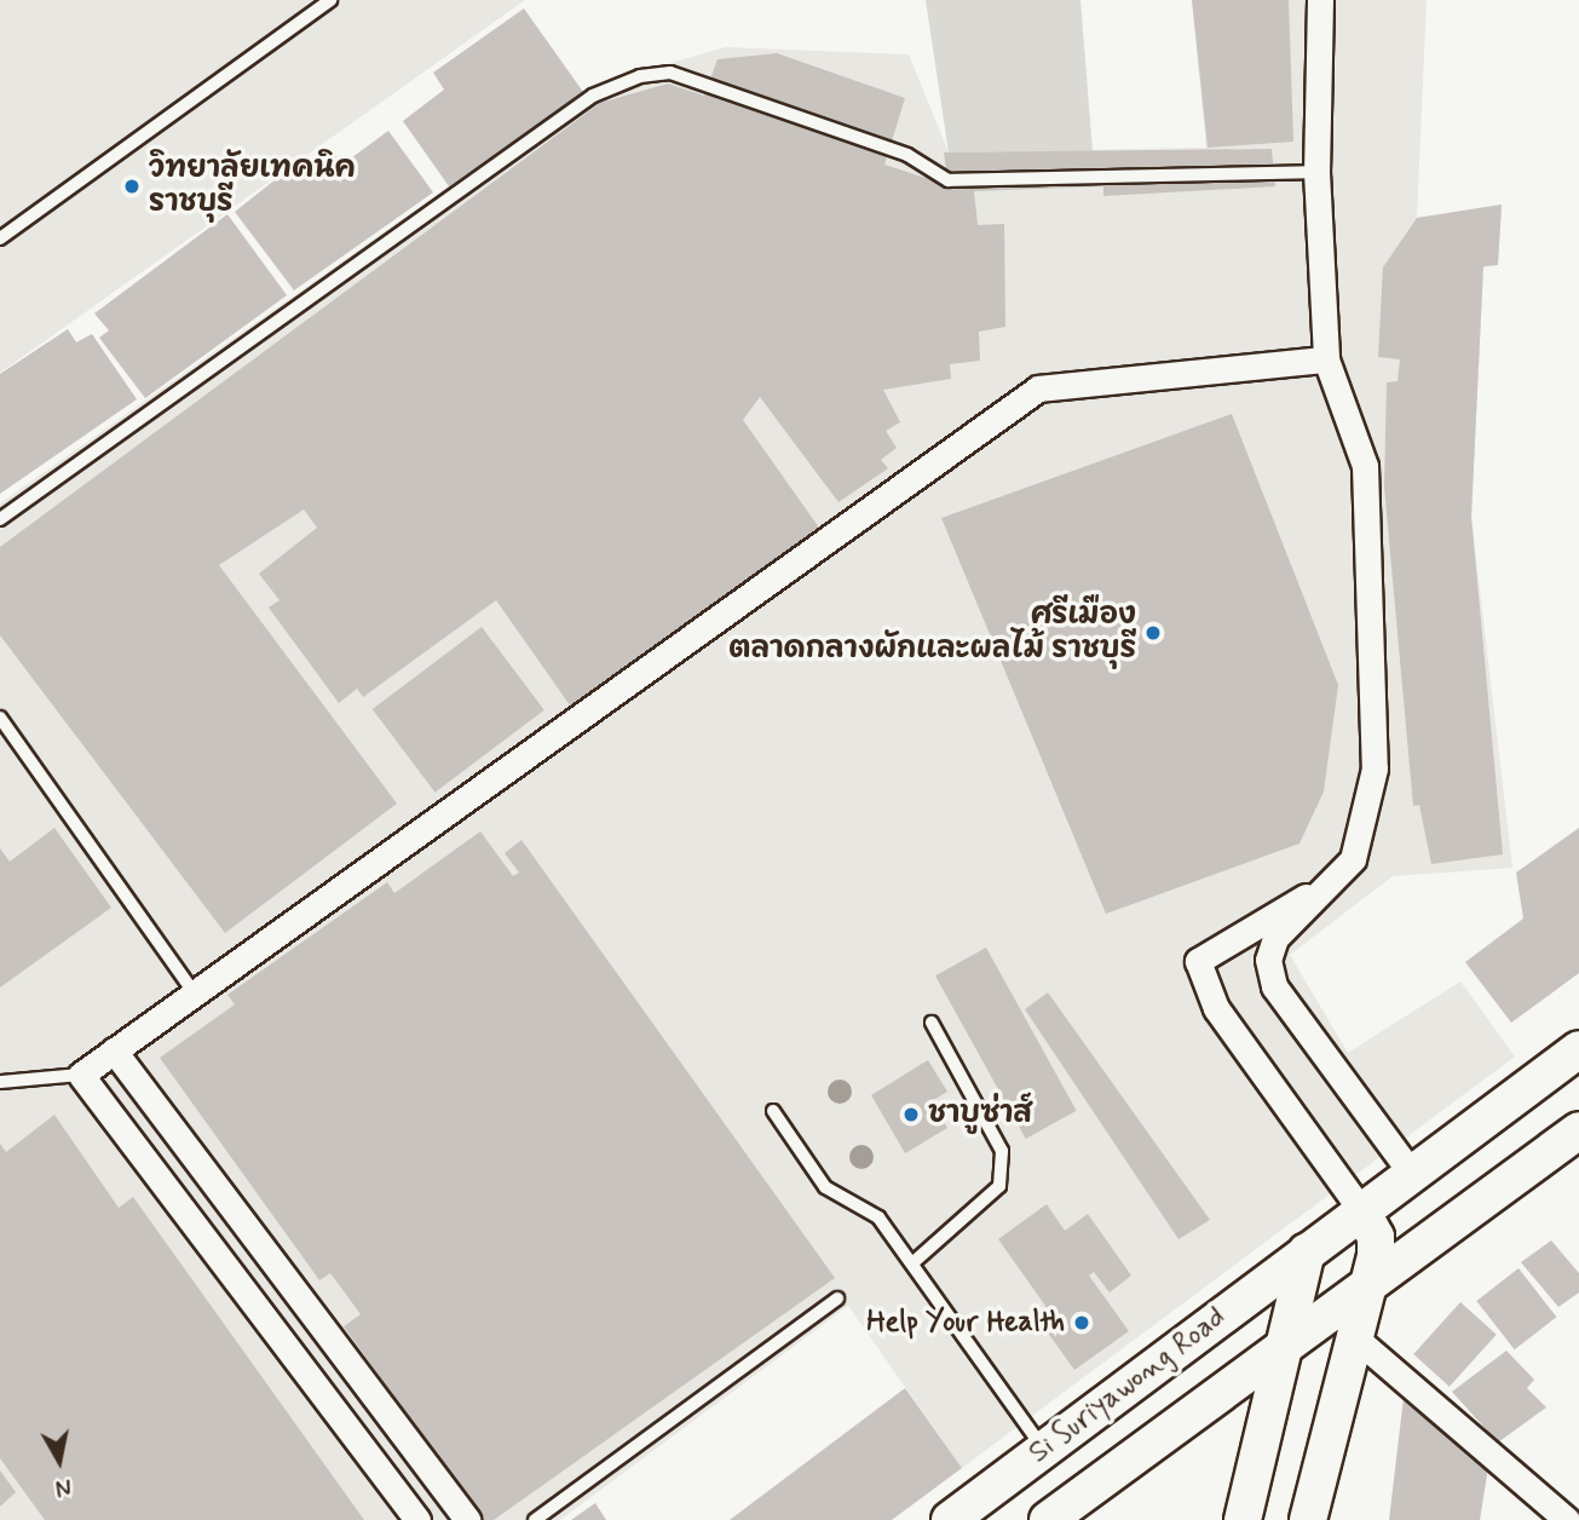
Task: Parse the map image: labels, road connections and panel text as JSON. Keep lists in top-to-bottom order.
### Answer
{
  "streets": {
    "main road": ["Si Suriyawong Road"]
  },
  "places": [
    "วิทยาลัยเทคนิค ราชบุรี",
    "ศรีเมือง ตลาดกลางผักและผลไม้ ราชบุรี",
    "ชาบูซ่าส์",
    "Help Your Health"
  ],
  "north": "bottom"
}
